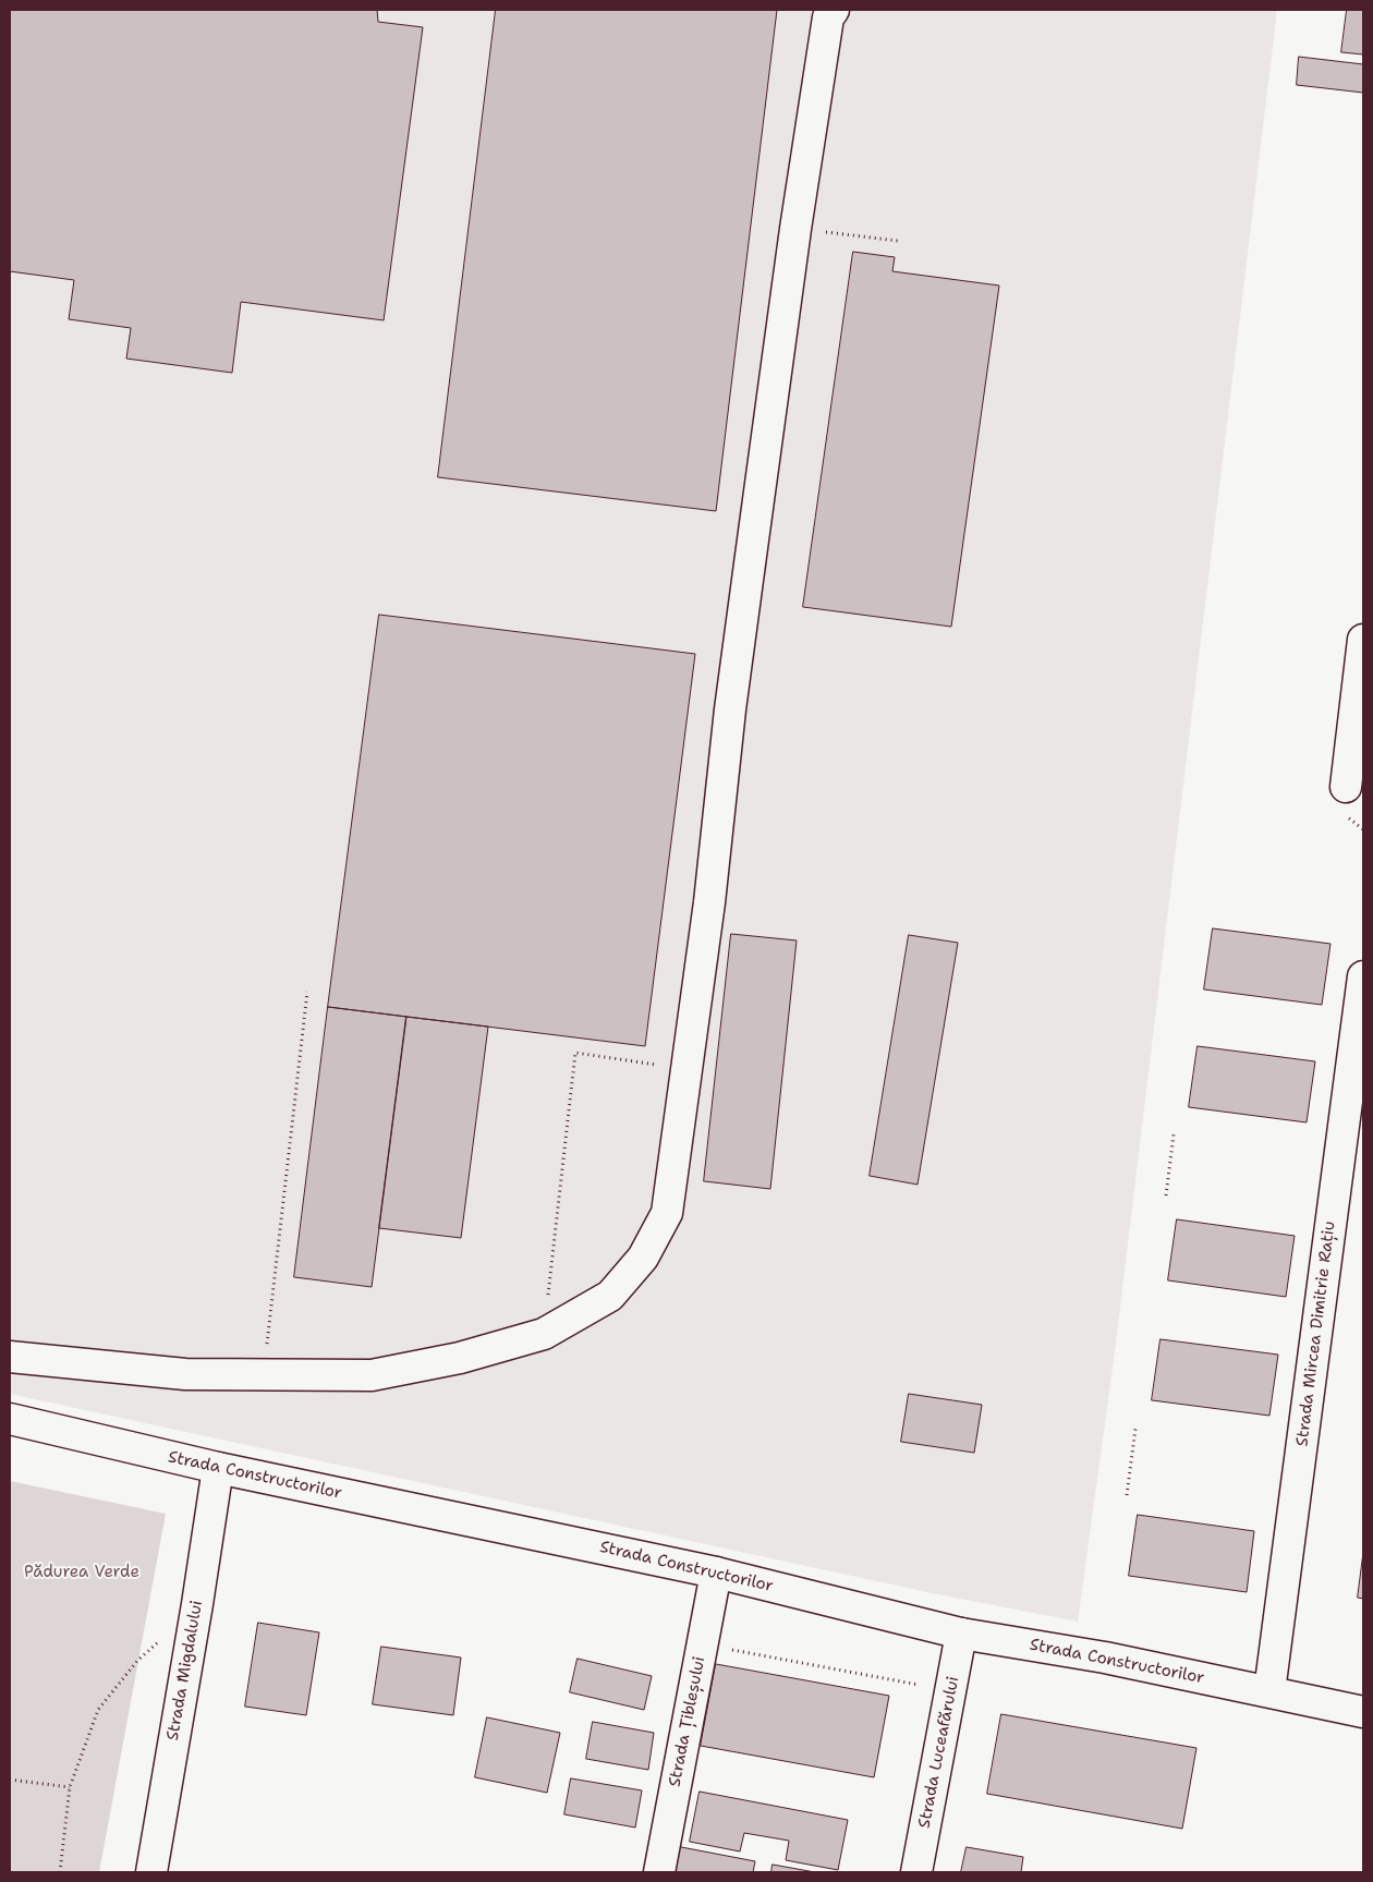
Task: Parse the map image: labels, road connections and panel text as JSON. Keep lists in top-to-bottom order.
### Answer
{
  "streets": {
    "street": [
      "Strada Mircea Dimitrie Rațiu",
      "Strada Constructorilor",
      "Strada Migdalului",
      "Strada Țibleșului",
      "Strada Luceafărului"
    ]
  },
  "crossings": [
    ["Strada Mircea Dimitrie Rațiu", "Strada Constructorilor"],
    ["Strada Constructorilor", "Strada Migdalului"],
    ["Strada Constructorilor", "Strada Țibleșului"],
    ["Strada Constructorilor", "Strada Luceafărului"]
  ],
  "parks": ["Pădurea Verde"]
}
